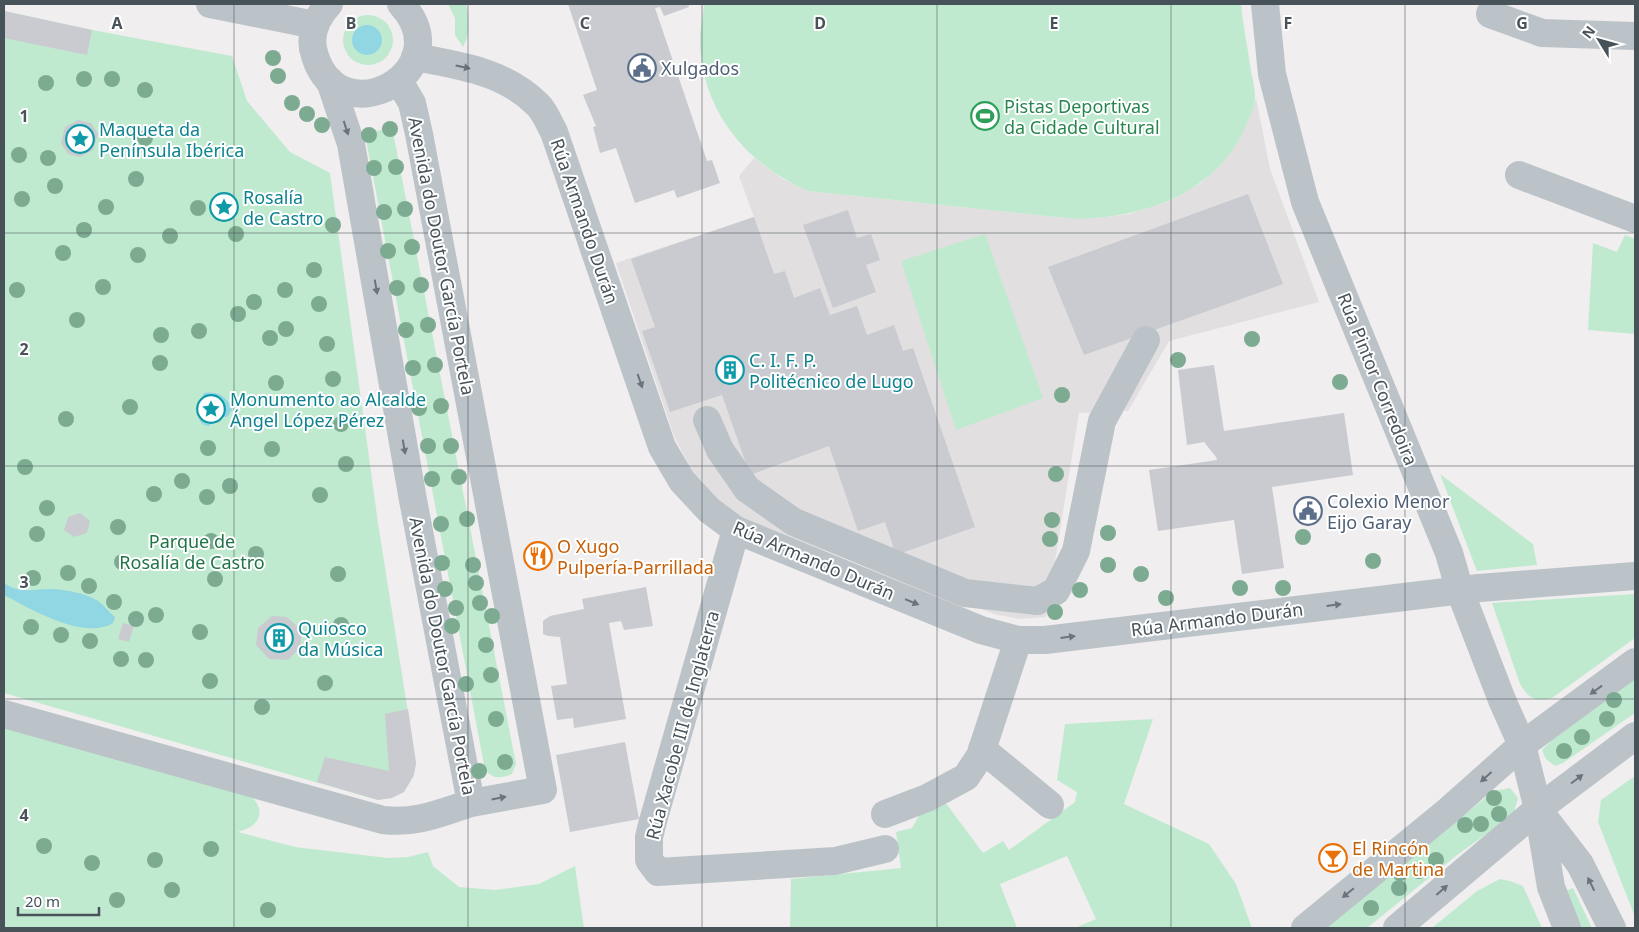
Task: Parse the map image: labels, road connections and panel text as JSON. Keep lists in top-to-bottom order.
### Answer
{
  "streets": {
    "street": [
      "Rúa Armando Durán",
      "Avenida do Doutor García Portela",
      "Rúa Pintor Corredoira",
      "Rúa Xacobe III de Inglaterra"
    ]
  },
  "crossings": [
    ["Rúa Armando Durán", "Rúa Pintor Corredoira"],
    ["Rúa Armando Durán", "Rúa Xacobe III de Inglaterra"]
  ],
  "one_way": ["Rúa Armando Durán"],
  "parks": ["Parque de Rosalía de Castro"],
  "places": {
    "public building": ["Xulgados", "Colexio Menor Eijo Garay"],
    "sports": ["Pistas Deportivas da Cidade Cultural"],
    "place": ["Maqueta da Península Ibérica", "Rosalía de Castro", "Monumento ao Alcalde Ángel López Pérez"],
    "building": ["C. I. F. P. Politécnico de Lugo", "Quiosco da Música"],
    "restaurant": ["O Xugo Pulpería-Parrillada"],
    "bar": ["El Rincón de Martina"]
  },
  "scale_bar": "20 m",
  "north": "top left",
  "grid": {
    "columns": [
      "A",
      "B",
      "C",
      "D",
      "E",
      "F",
      "G"
    ],
    "rows": [
      "1",
      "2",
      "3",
      "4"
    ]
  }
}
